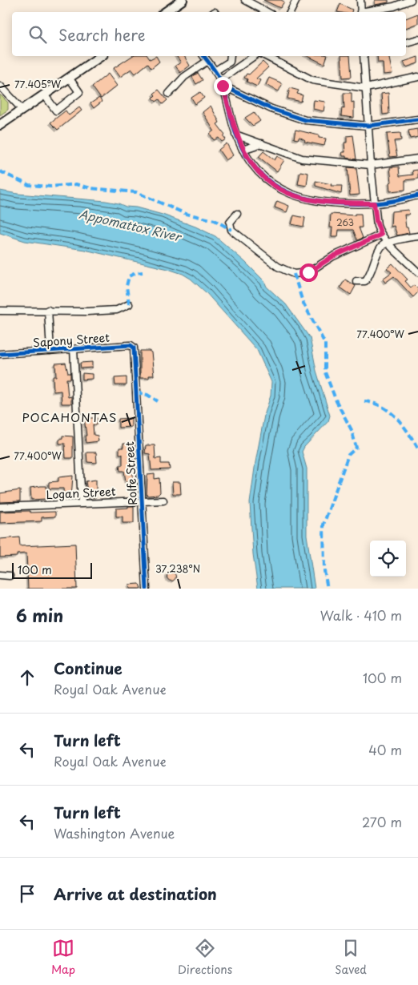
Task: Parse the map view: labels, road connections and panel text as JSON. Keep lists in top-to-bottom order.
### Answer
{
  "streets": {
    "street": ["Sapony Street", "Rolfe Street", "Logan Street"]
  },
  "crossings": [
    ["Sapony Street", "Rolfe Street"],
    ["Rolfe Street", "Logan Street"]
  ],
  "districts": ["POCAHONTAS"],
  "water": ["Appomattox River"],
  "house_numbers": ["263"],
  "scale_bar": "100 m",
  "page": {
    "search": "Search here",
    "scale": "100 m",
    "heading": ["6 min", "Walk · 410 m"],
    "list": [
      ["Continue", "Royal Oak Avenue", "100 m"],
      ["Turn left", "Royal Oak Avenue", "40 m"],
      ["Turn left", "Washington Avenue", "270 m"],
      "Arrive at destination"
    ],
    "nav": ["Map", "Directions", "Saved"]
  },
  "coordinates": ["77.405°W", "77.400°W", "37.238°N"]
}
